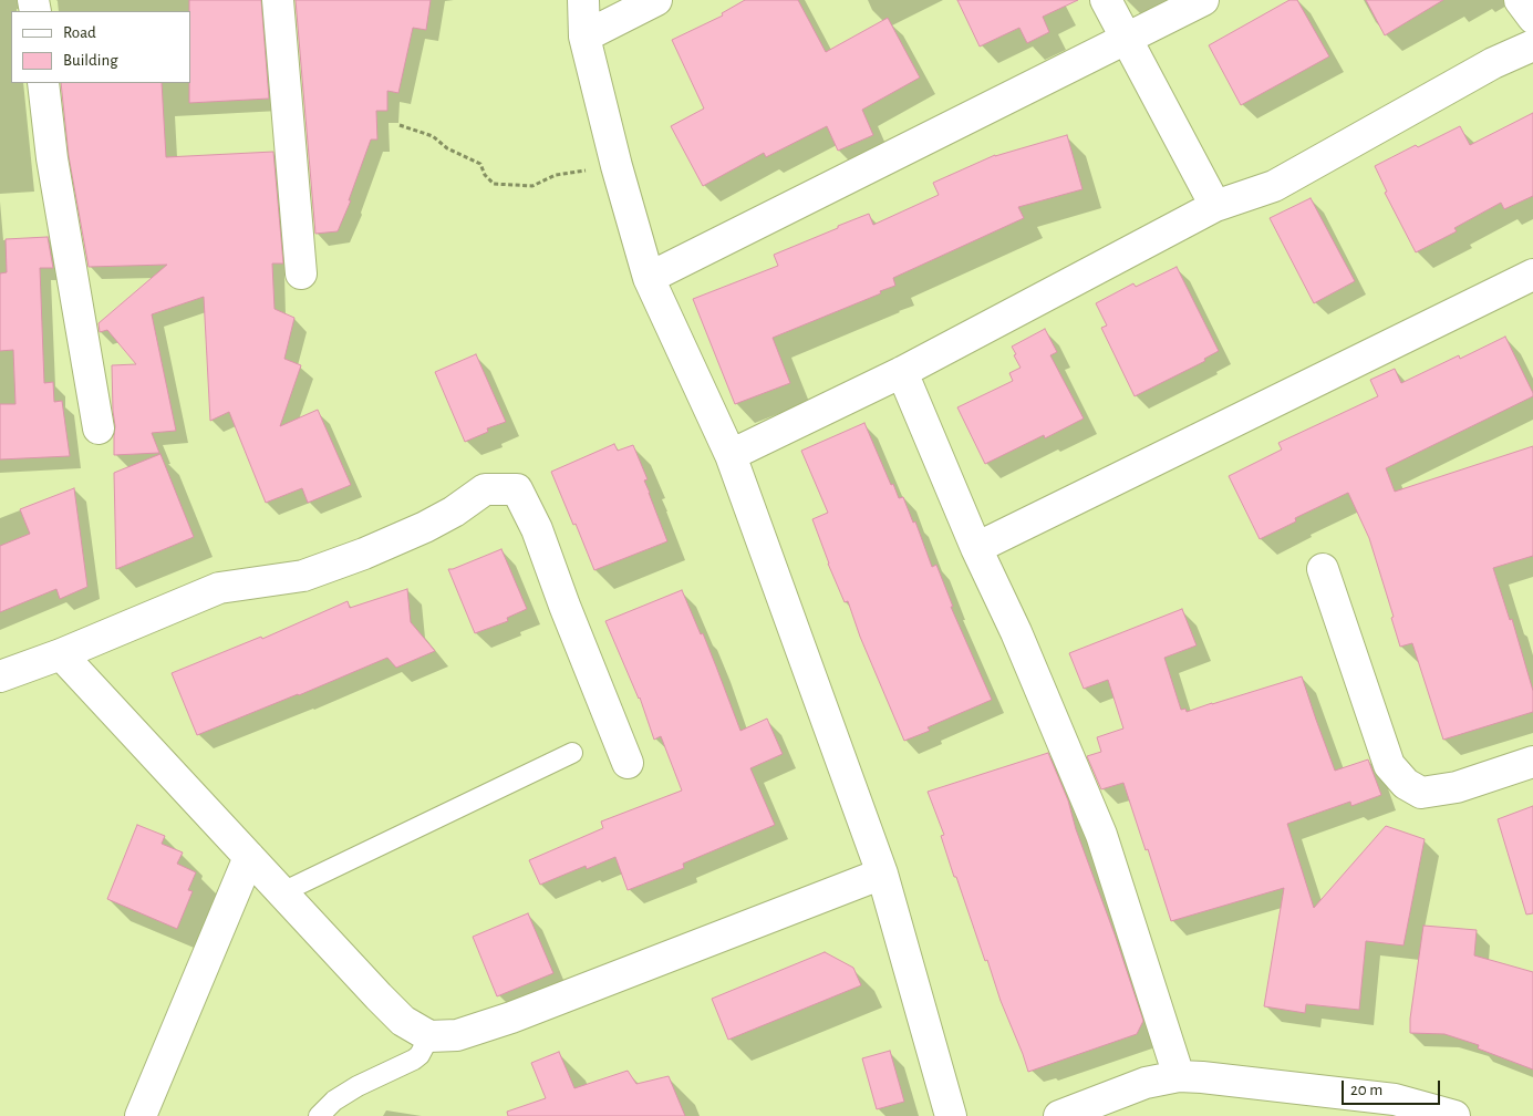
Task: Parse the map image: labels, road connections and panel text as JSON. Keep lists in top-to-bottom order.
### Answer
{
  "legend": ["Road", "Building"],
  "scale_bar": "20 m"
}
